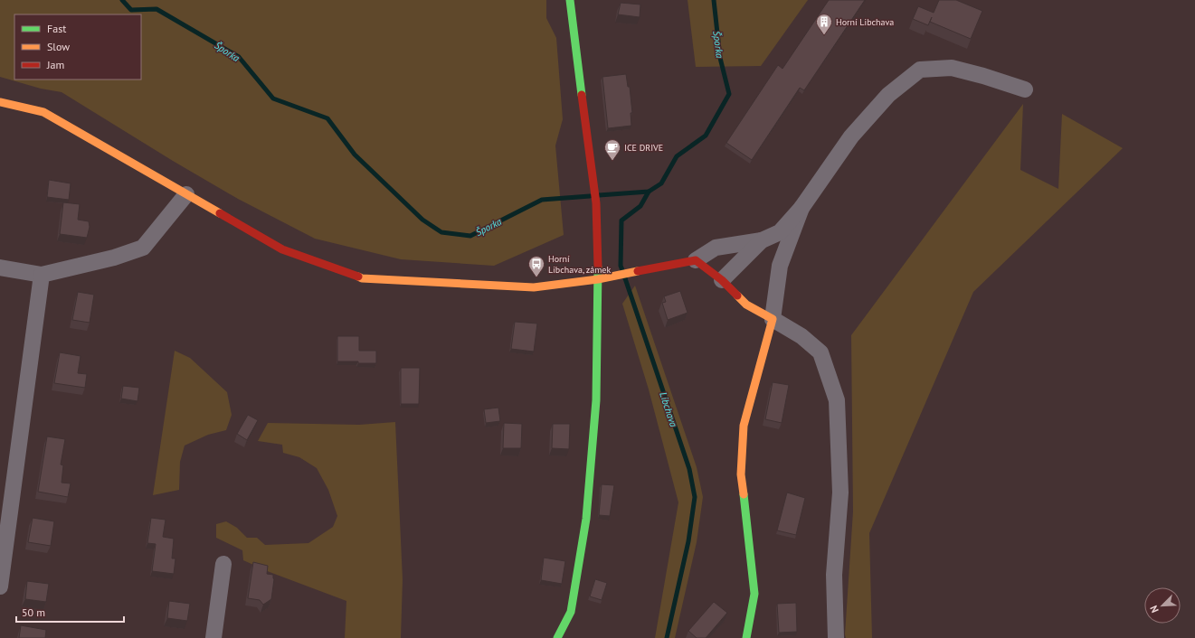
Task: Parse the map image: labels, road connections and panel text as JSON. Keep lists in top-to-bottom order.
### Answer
{
  "water": ["Šporka", "Libchava"],
  "places": {
    "building": ["Horní Libchava"],
    "cafe": ["ICE DRIVE"],
    "bus stop": ["Horní Libchava, zámek"]
  },
  "legend": ["Fast", "Slow", "Jam"],
  "scale_bar": "50 m",
  "north": "bottom left"
}
